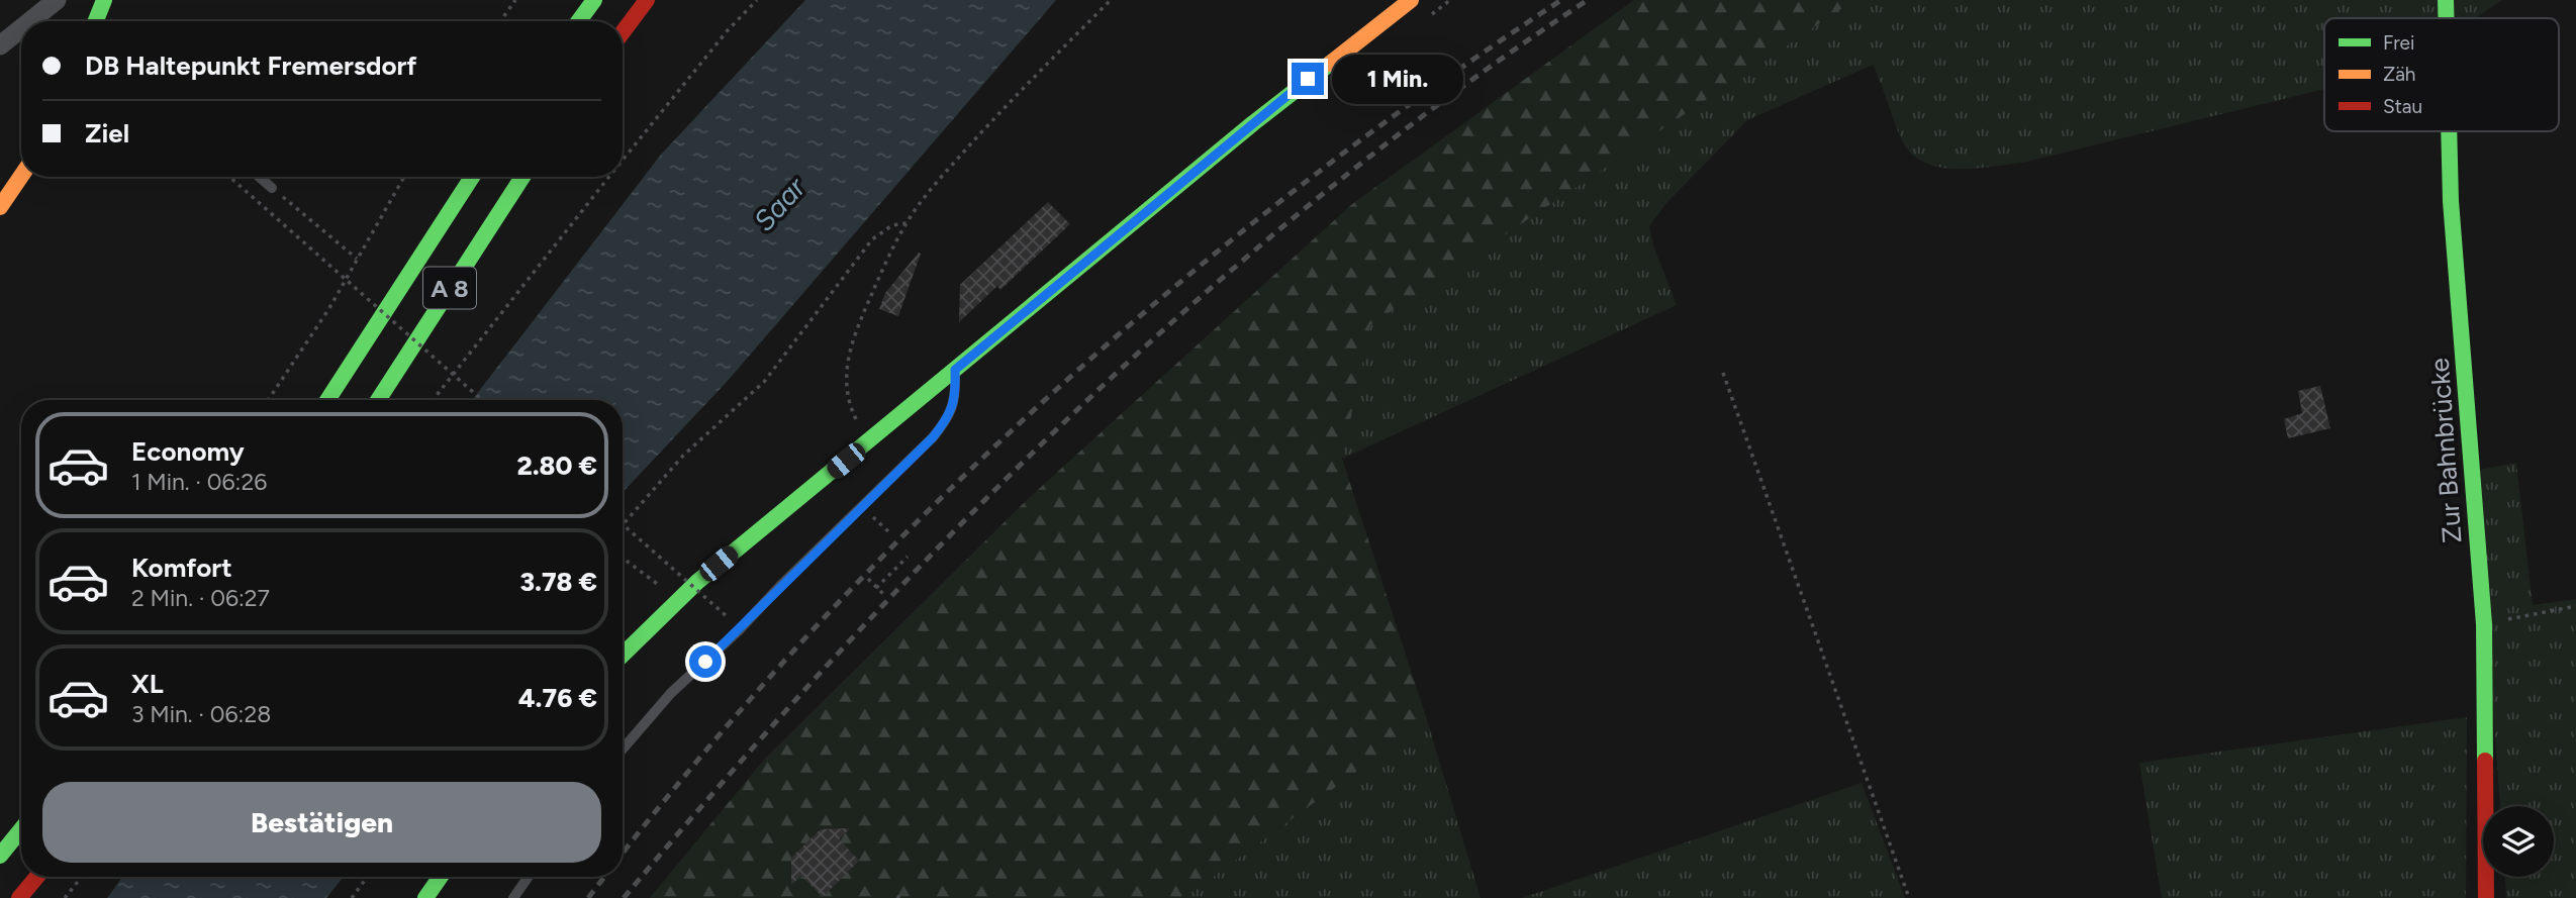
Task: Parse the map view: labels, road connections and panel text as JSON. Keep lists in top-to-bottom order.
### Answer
{
  "streets": {
    "main road": ["A 8", "Zur Bahnbrücke"]
  },
  "water": ["Saar"],
  "legend": ["Frei", "Zäh", "Stau"],
  "page": {
    "banner": ["DB Haltepunkt Fremersdorf", "Ziel"],
    "bubble": "1 Min.",
    "list": [
      {
        "name": "Economy",
        "note": "1 Min. · 06:26",
        "value": "2.80 €"
      },
      {
        "name": "Komfort",
        "note": "2 Min. · 06:27",
        "value": "3.78 €"
      },
      {
        "name": "XL",
        "note": "3 Min. · 06:28",
        "value": "4.76 €"
      }
    ],
    "buttons": "Bestätigen"
  }
}
